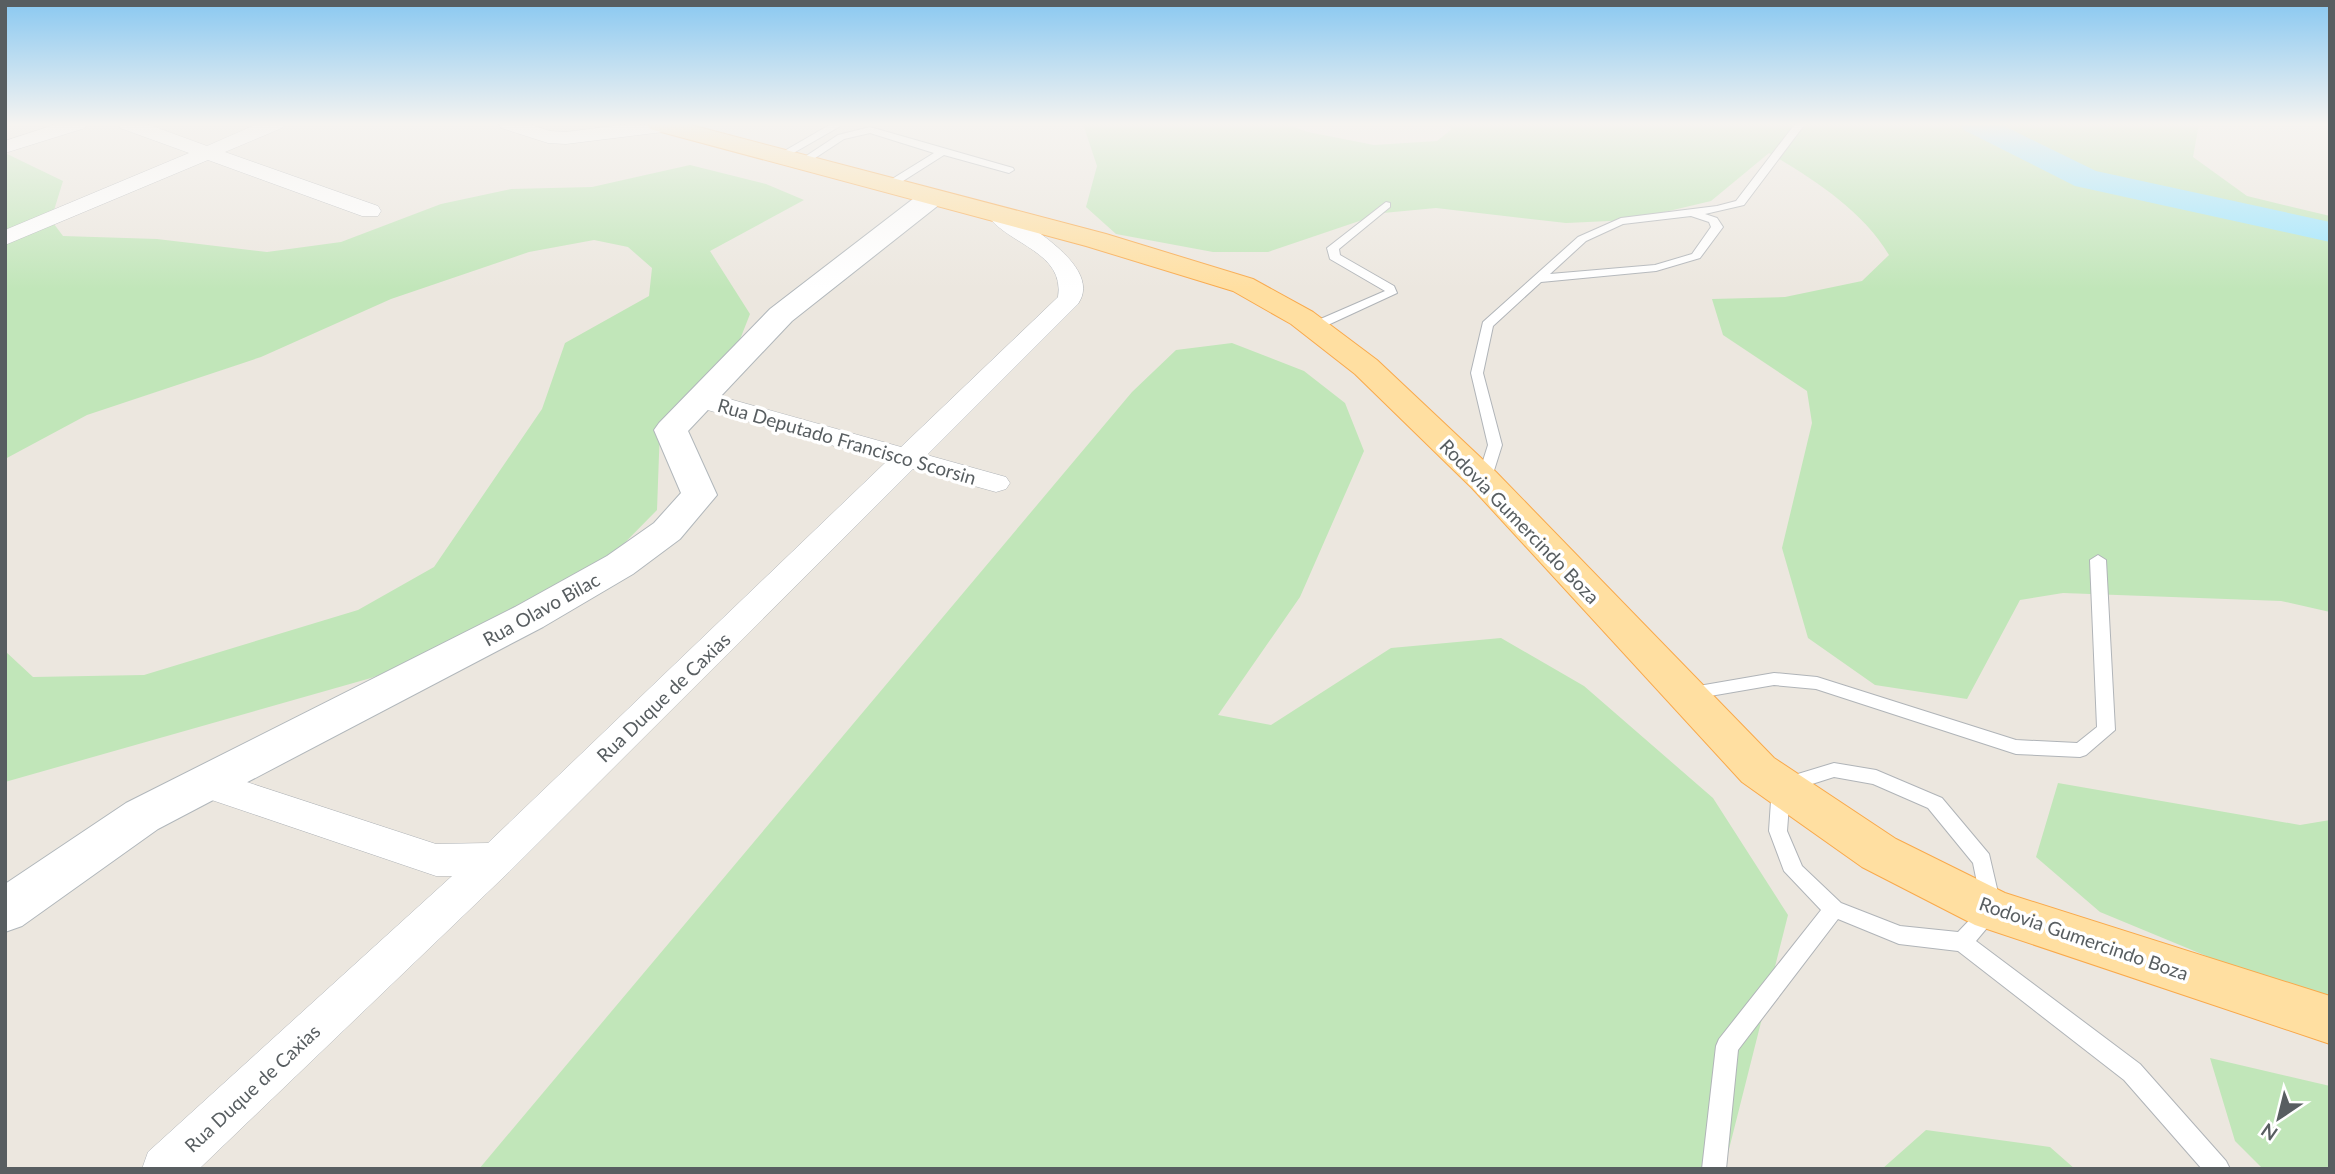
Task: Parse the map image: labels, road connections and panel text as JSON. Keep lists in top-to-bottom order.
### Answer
{
  "streets": {
    "main road": ["Rodovia Gumercindo Boza"],
    "street": ["Rua Deputado Francisco Scorsin", "Rua Olavo Bilac", "Rua Duque de Caxias"]
  },
  "crossings": [
    ["Rua Deputado Francisco Scorsin", "Rua Olavo Bilac"],
    ["Rua Deputado Francisco Scorsin", "Rua Duque de Caxias"],
    ["Rodovia Gumercindo Boza", "Rua Olavo Bilac"],
    ["Rodovia Gumercindo Boza", "Rua Duque de Caxias"]
  ],
  "north": "bottom left"
}
